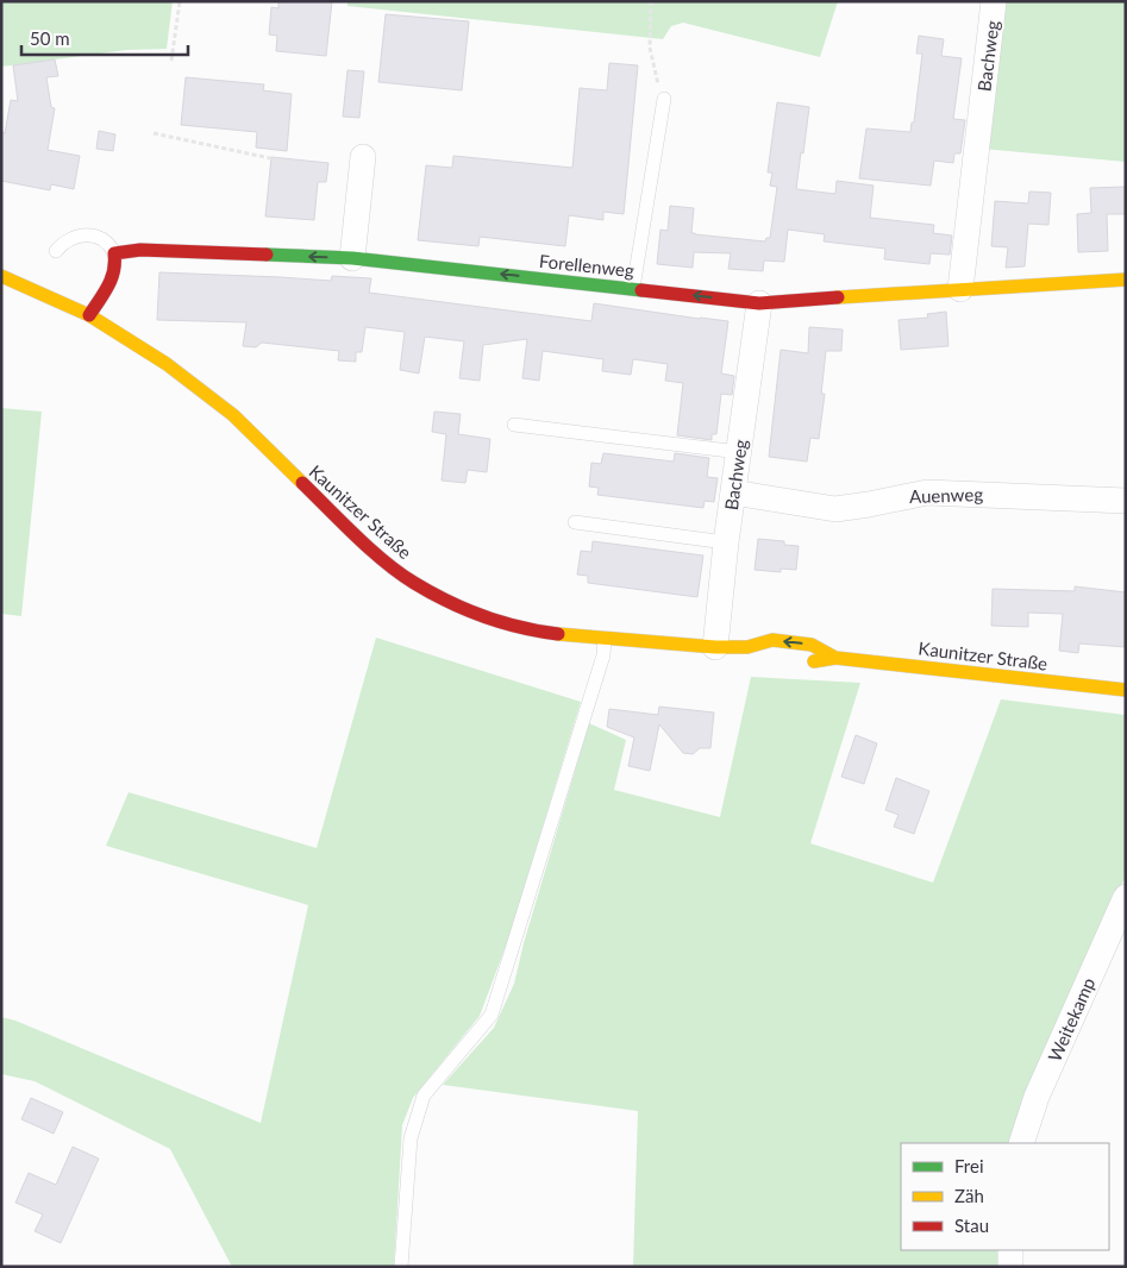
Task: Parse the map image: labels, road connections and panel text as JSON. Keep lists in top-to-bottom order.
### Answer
{
  "streets": {
    "street": [
      "Bachweg",
      "Forellenweg",
      "Auenweg",
      "Kaunitzer Straße",
      "Weitekamp"
    ]
  },
  "crossings": [
    ["Bachweg", "Forellenweg"],
    ["Bachweg", "Auenweg"],
    ["Bachweg", "Kaunitzer Straße"]
  ],
  "one_way": ["Forellenweg"],
  "legend": ["Frei", "Zäh", "Stau"],
  "scale_bar": "50 m"
}
